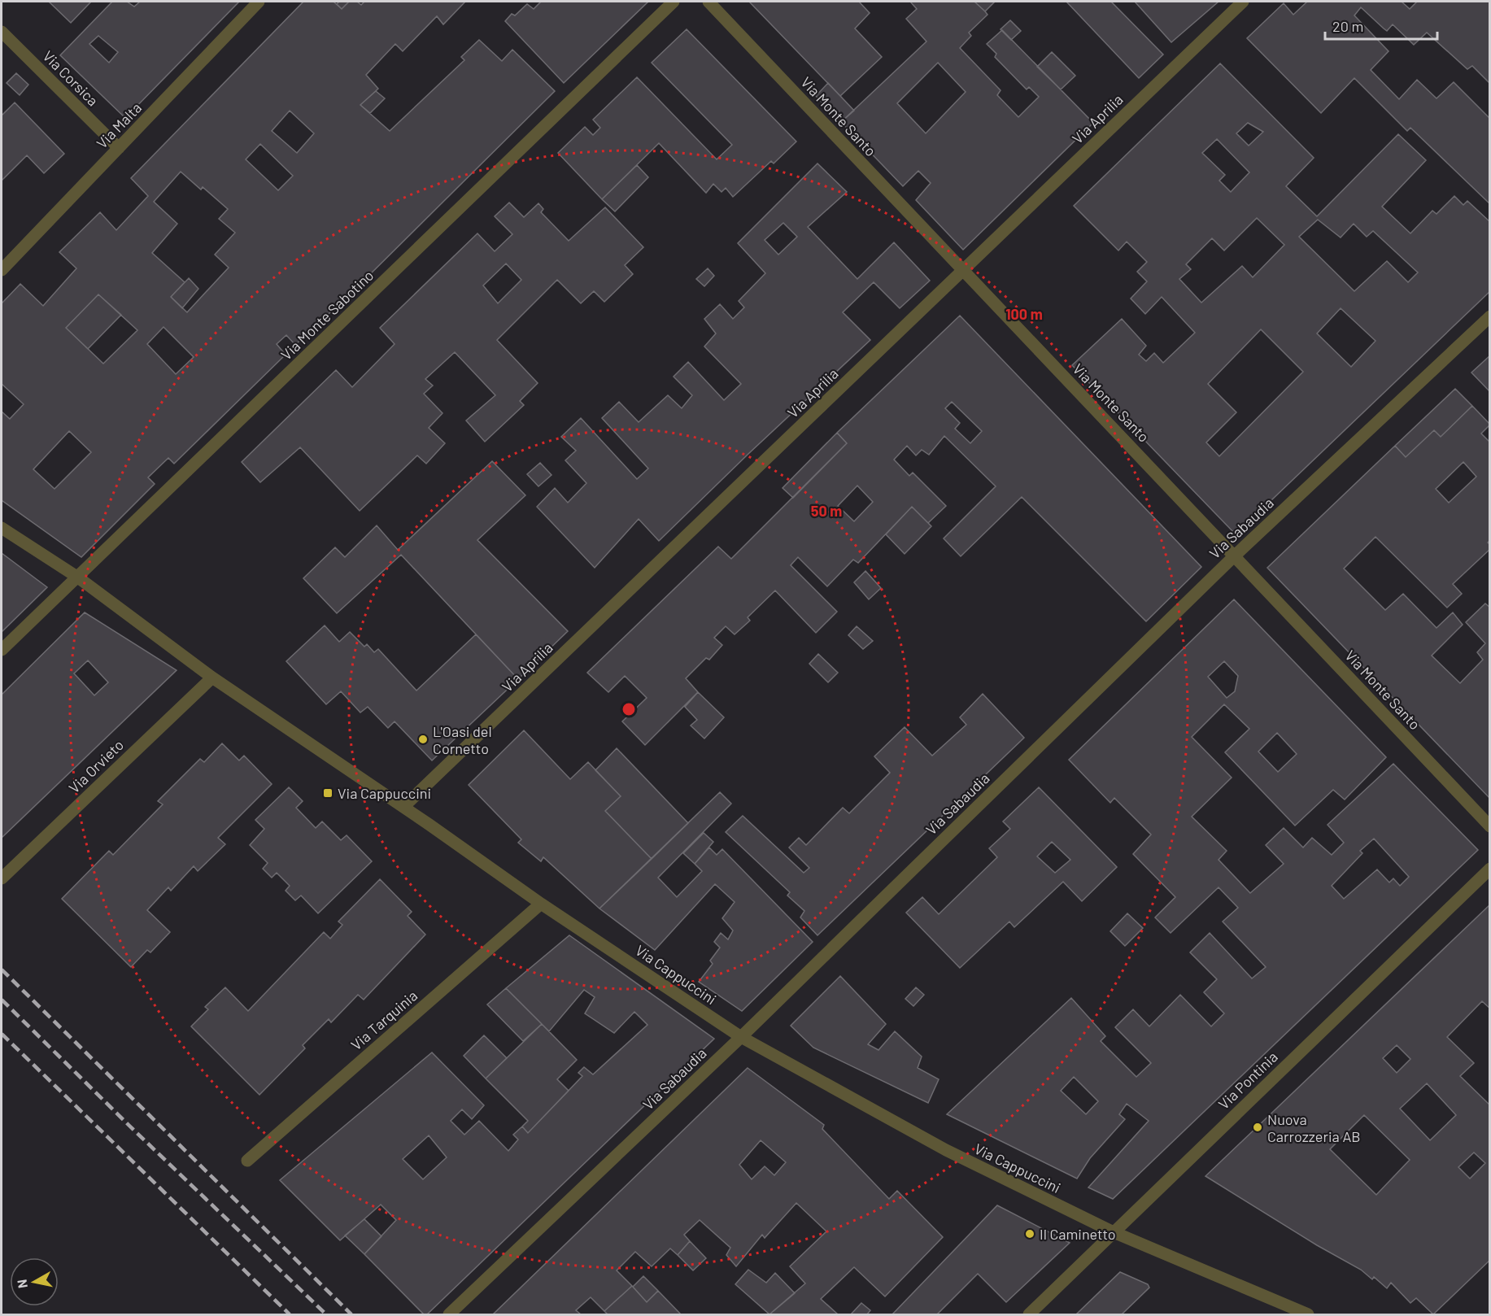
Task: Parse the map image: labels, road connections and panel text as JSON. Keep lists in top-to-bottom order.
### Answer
{
  "streets": {
    "street": [
      "Via Corsica",
      "Via Monte Santo",
      "Via Aprilia",
      "Via Malta",
      "Via Monte Sabotino",
      "Via Sabaudia",
      "Via Orvieto",
      "Via Cappuccini",
      "Via Tarquinia",
      "Via Pontinia"
    ]
  },
  "crossings": [
    ["Via Corsica", "Via Malta"],
    ["Via Monte Santo", "Via Aprilia"],
    ["Via Monte Santo", "Via Sabaudia"],
    ["Via Aprilia", "Via Cappuccini"],
    ["Via Monte Sabotino", "Via Cappuccini"],
    ["Via Sabaudia", "Via Cappuccini"],
    ["Via Orvieto", "Via Cappuccini"],
    ["Via Cappuccini", "Via Tarquinia"],
    ["Via Cappuccini", "Via Pontinia"]
  ],
  "places": {
    "other": ["L'Oasi del Cornetto", "Nuova Carrozzeria AB", "Il Caminetto"],
    "transit": ["Via Cappuccini"]
  },
  "scale_bar": "20 m",
  "north": "left",
  "rings": ["100 m", "50 m"]
}
